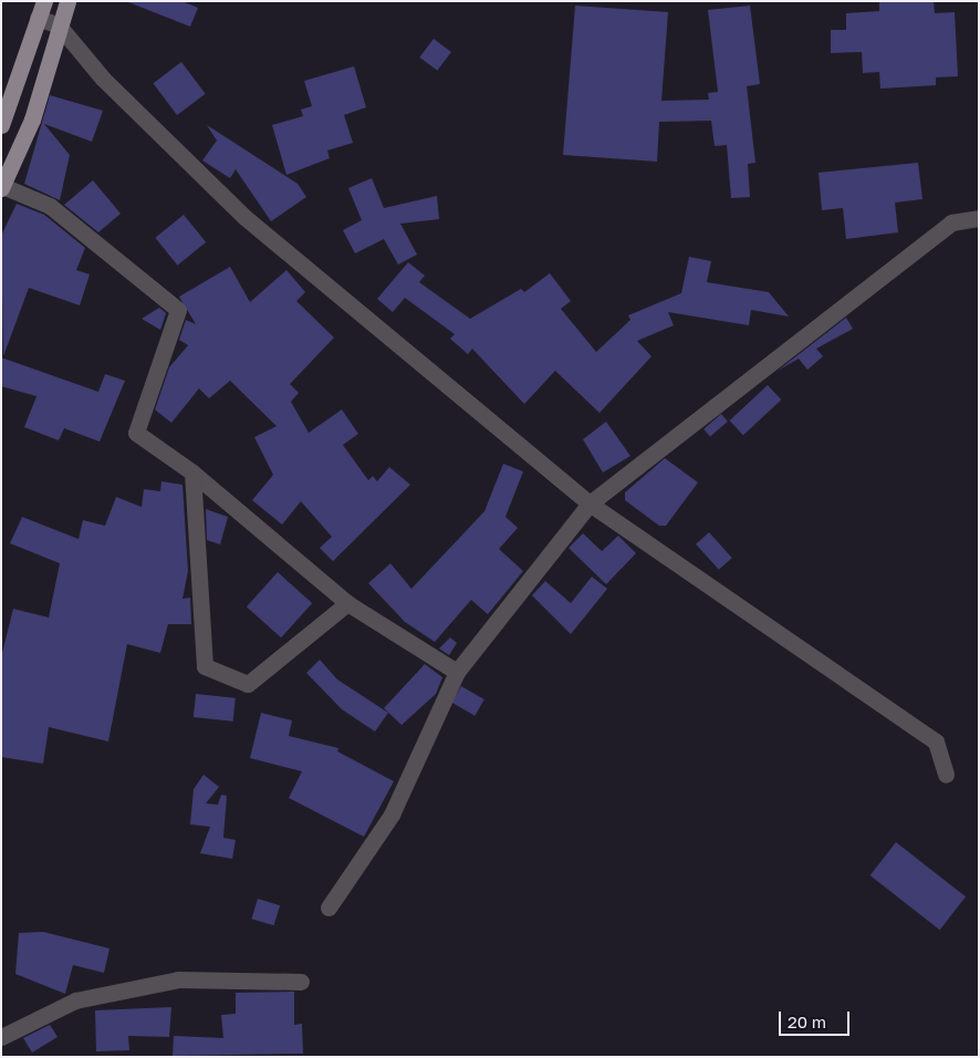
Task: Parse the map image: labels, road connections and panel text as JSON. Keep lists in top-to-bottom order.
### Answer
{
  "scale_bar": "20 m"
}
